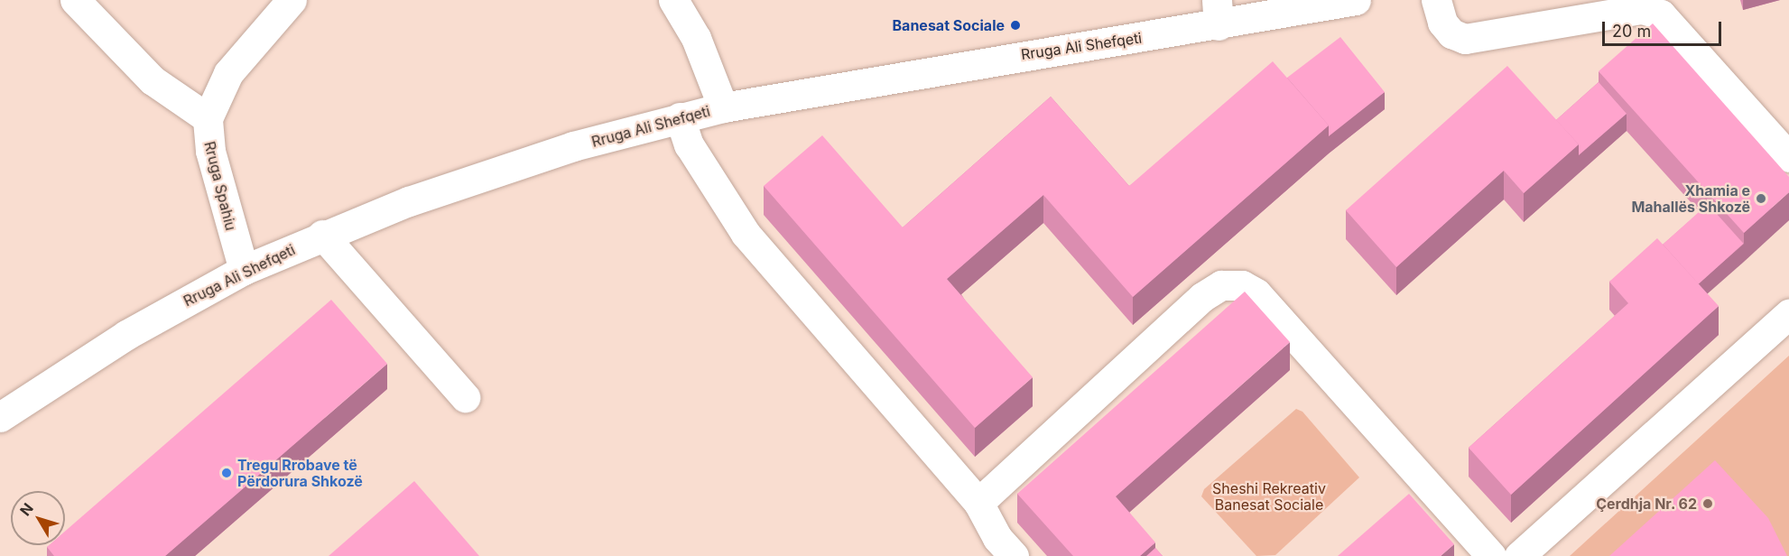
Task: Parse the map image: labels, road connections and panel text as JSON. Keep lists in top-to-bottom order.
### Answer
{
  "streets": {
    "street": ["Rruga Ali Shefqeti", "Rruga Spahiu"]
  },
  "crossings": [
    ["Rruga Ali Shefqeti", "Rruga Spahiu"]
  ],
  "parks": ["Sheshi Rekreativ Banesat Sociale"],
  "places": [
    "Banesat Sociale",
    "Xhamia e Mahallës Shkozë",
    "Tregu Rrobave të Përdorura Shkozë",
    "Çerdhja Nr. 62"
  ],
  "scale_bar": "20 m",
  "north": "top left"
}
